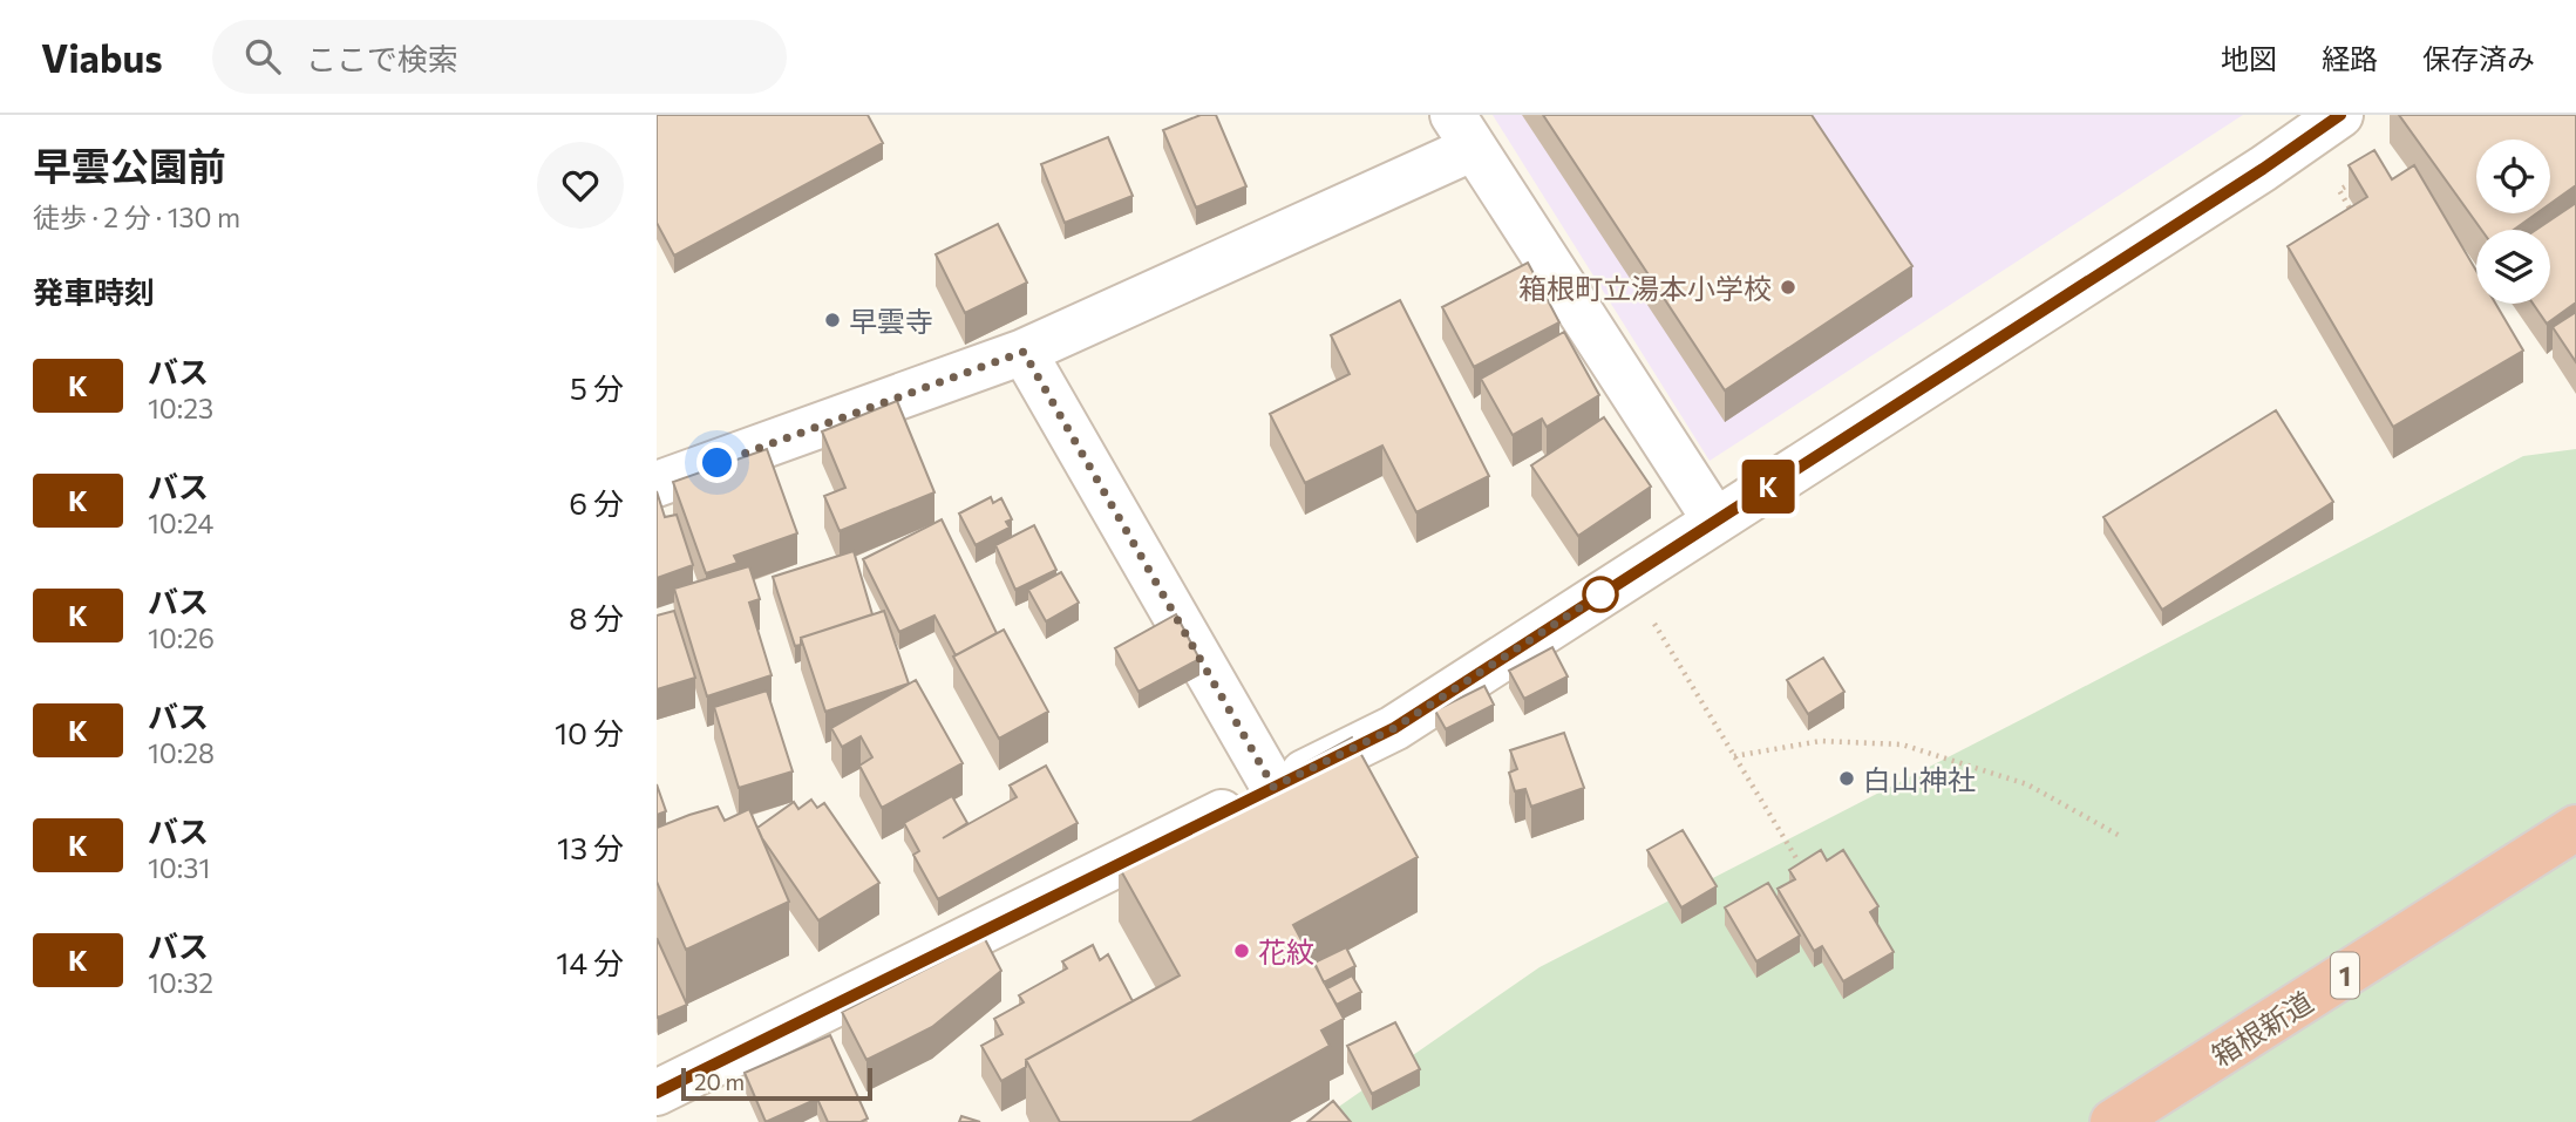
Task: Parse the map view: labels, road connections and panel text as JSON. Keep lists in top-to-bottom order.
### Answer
{
  "streets": {
    "highway": ["1", "箱根新道"]
  },
  "places": [
    "箱根町立湯本小学校",
    "早雲寺",
    "白山神社",
    "花紋"
  ],
  "lines": ["bus line K"],
  "scale_bar": "20 m",
  "page": {
    "header": "Viabus",
    "search": "ここで検索",
    "nav": ["地図", "経路", "保存済み"],
    "heading": [
      ["早雲公園前", "徒歩 · 2 分 · 130 m"],
      "発車時刻"
    ],
    "on_map": "K",
    "list": [
      {
        "mark": "K",
        "name": "バス",
        "note": "10:23",
        "value": "5 分"
      },
      {
        "mark": "K",
        "name": "バス",
        "note": "10:24",
        "value": "6 分"
      },
      {
        "mark": "K",
        "name": "バス",
        "note": "10:26",
        "value": "8 分"
      },
      {
        "mark": "K",
        "name": "バス",
        "note": "10:28",
        "value": "10 分"
      },
      {
        "mark": "K",
        "name": "バス",
        "note": "10:31",
        "value": "13 分"
      },
      {
        "mark": "K",
        "name": "バス",
        "note": "10:32",
        "value": "14 分"
      }
    ],
    "scale": "20 m"
  }
}
